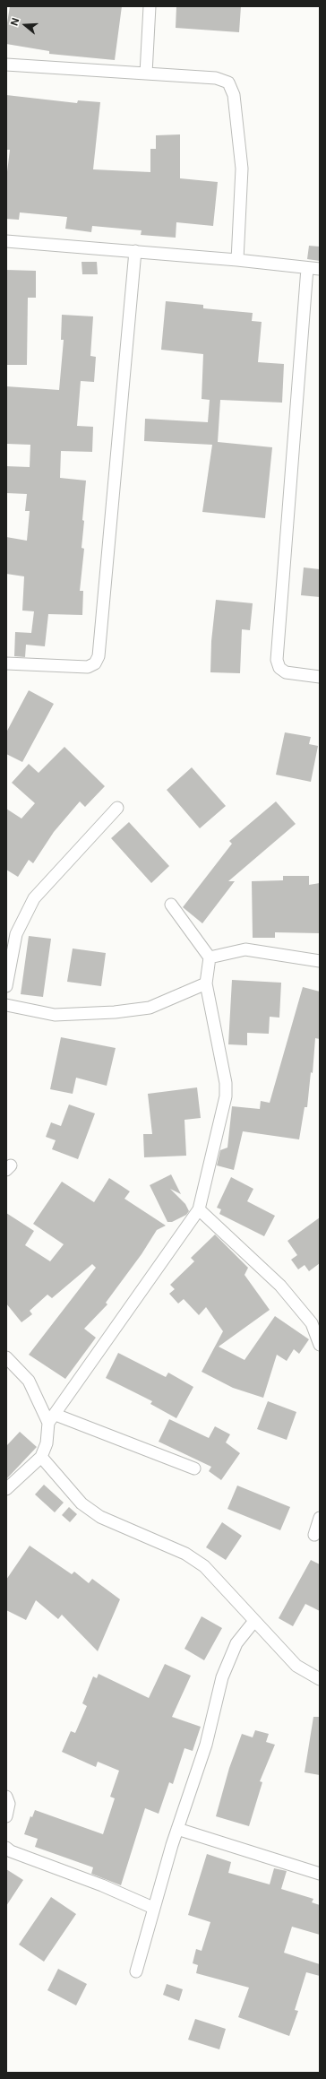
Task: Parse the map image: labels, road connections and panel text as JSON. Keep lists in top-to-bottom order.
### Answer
{
  "north": "left"
}
